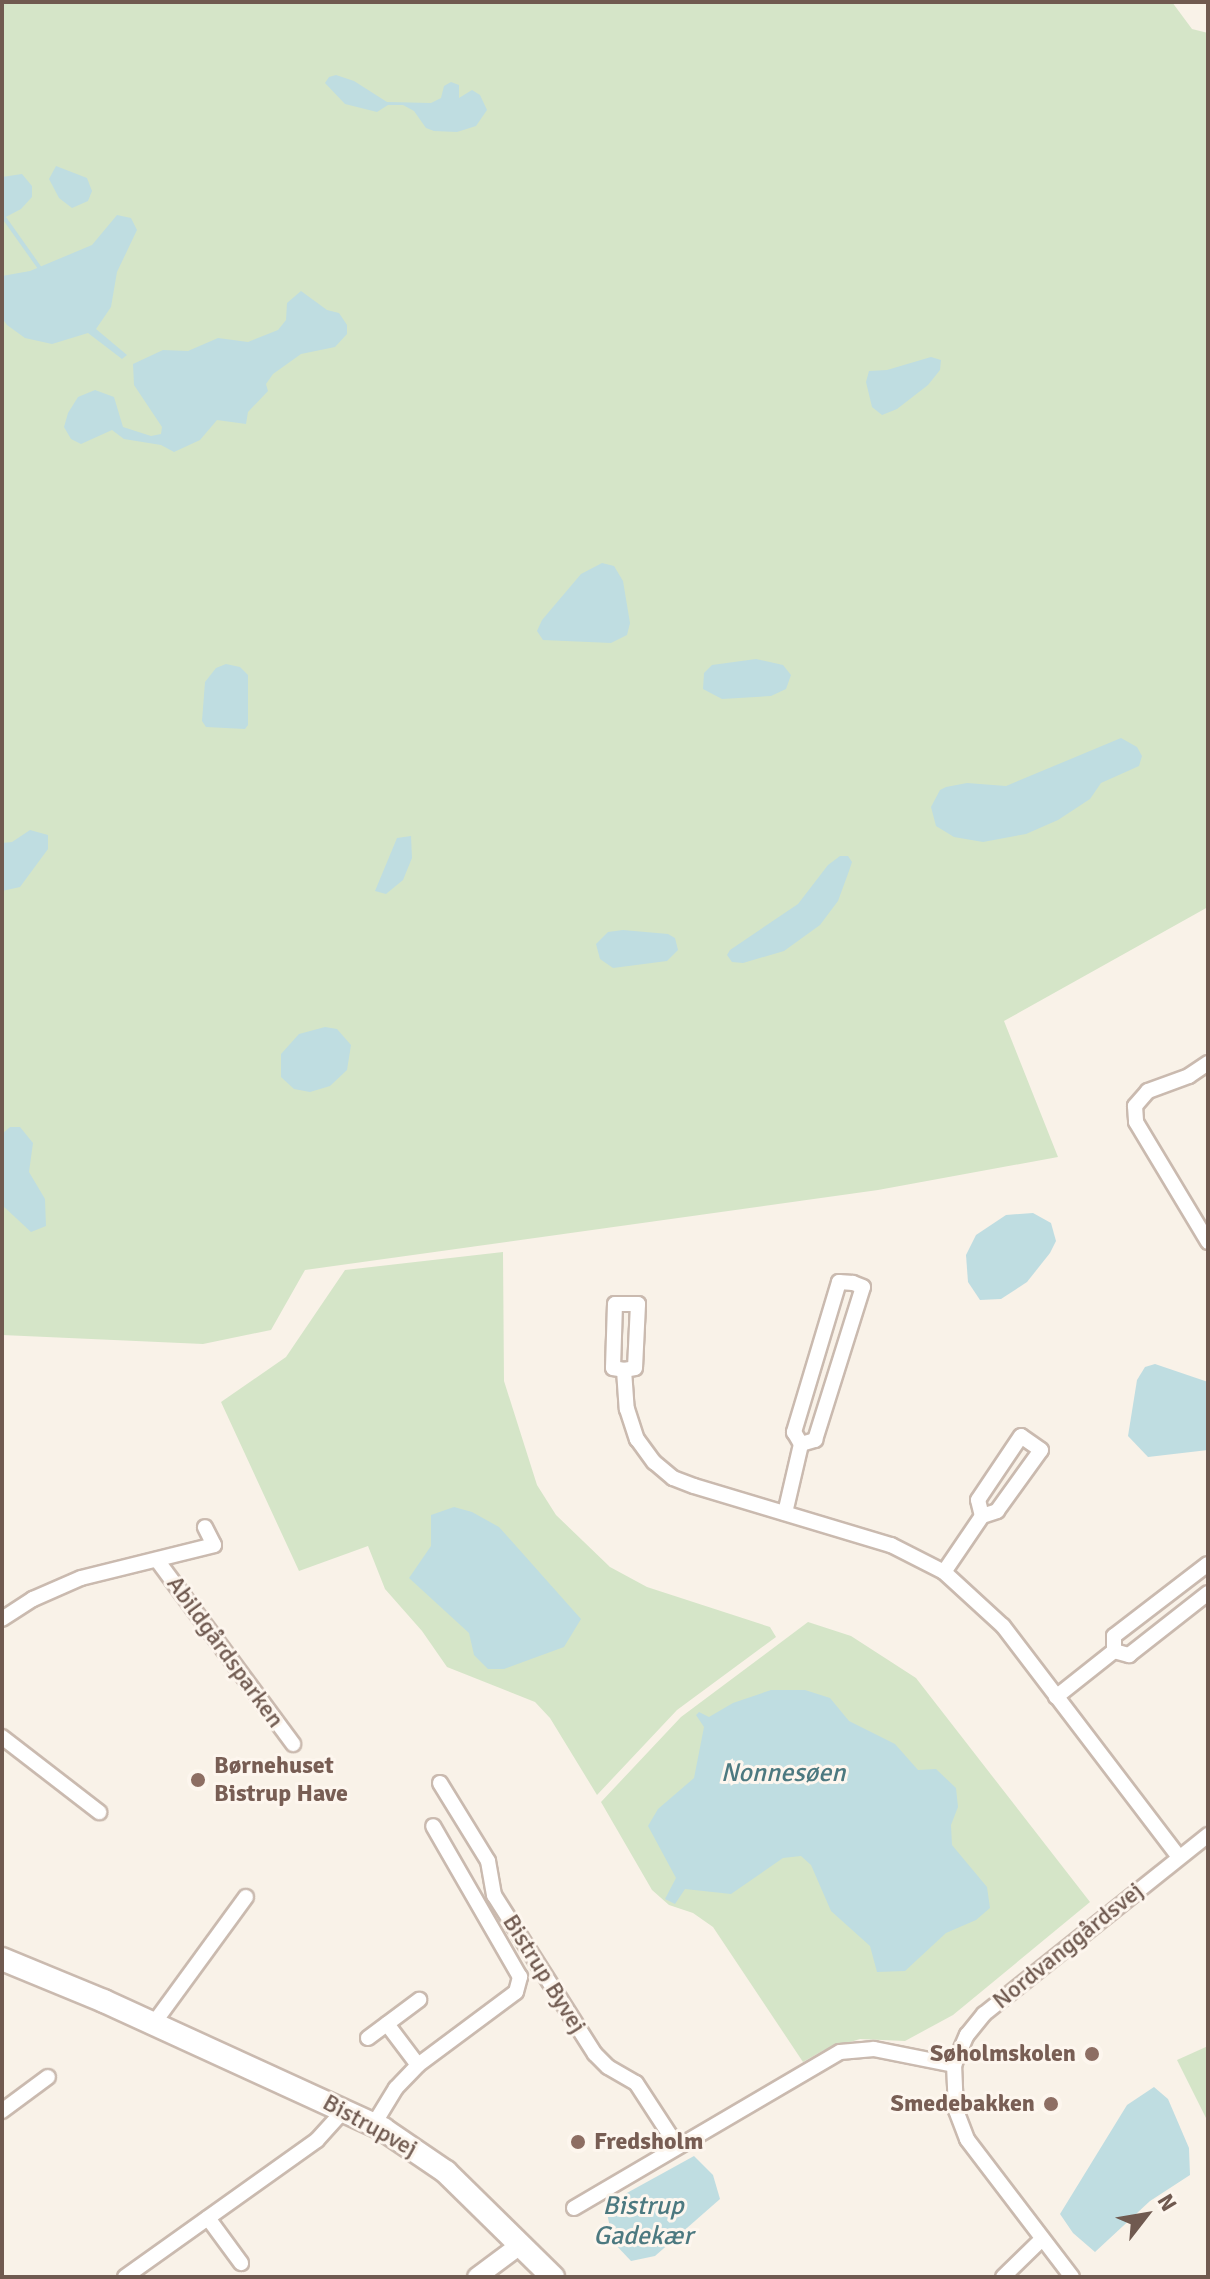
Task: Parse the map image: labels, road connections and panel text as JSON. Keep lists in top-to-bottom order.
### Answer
{
  "streets": {
    "main road": ["Bistrupvej"],
    "street": ["Abildgårdsparken", "Nordvanggårdsvej", "Bistrup Byvej"]
  },
  "water": ["Nonnesøen", "Bistrup Gadekær"],
  "places": [
    "Børnehuset Bistrup Have",
    "Søholmskolen",
    "Smedebakken",
    "Fredsholm"
  ],
  "north": "top right"
}
